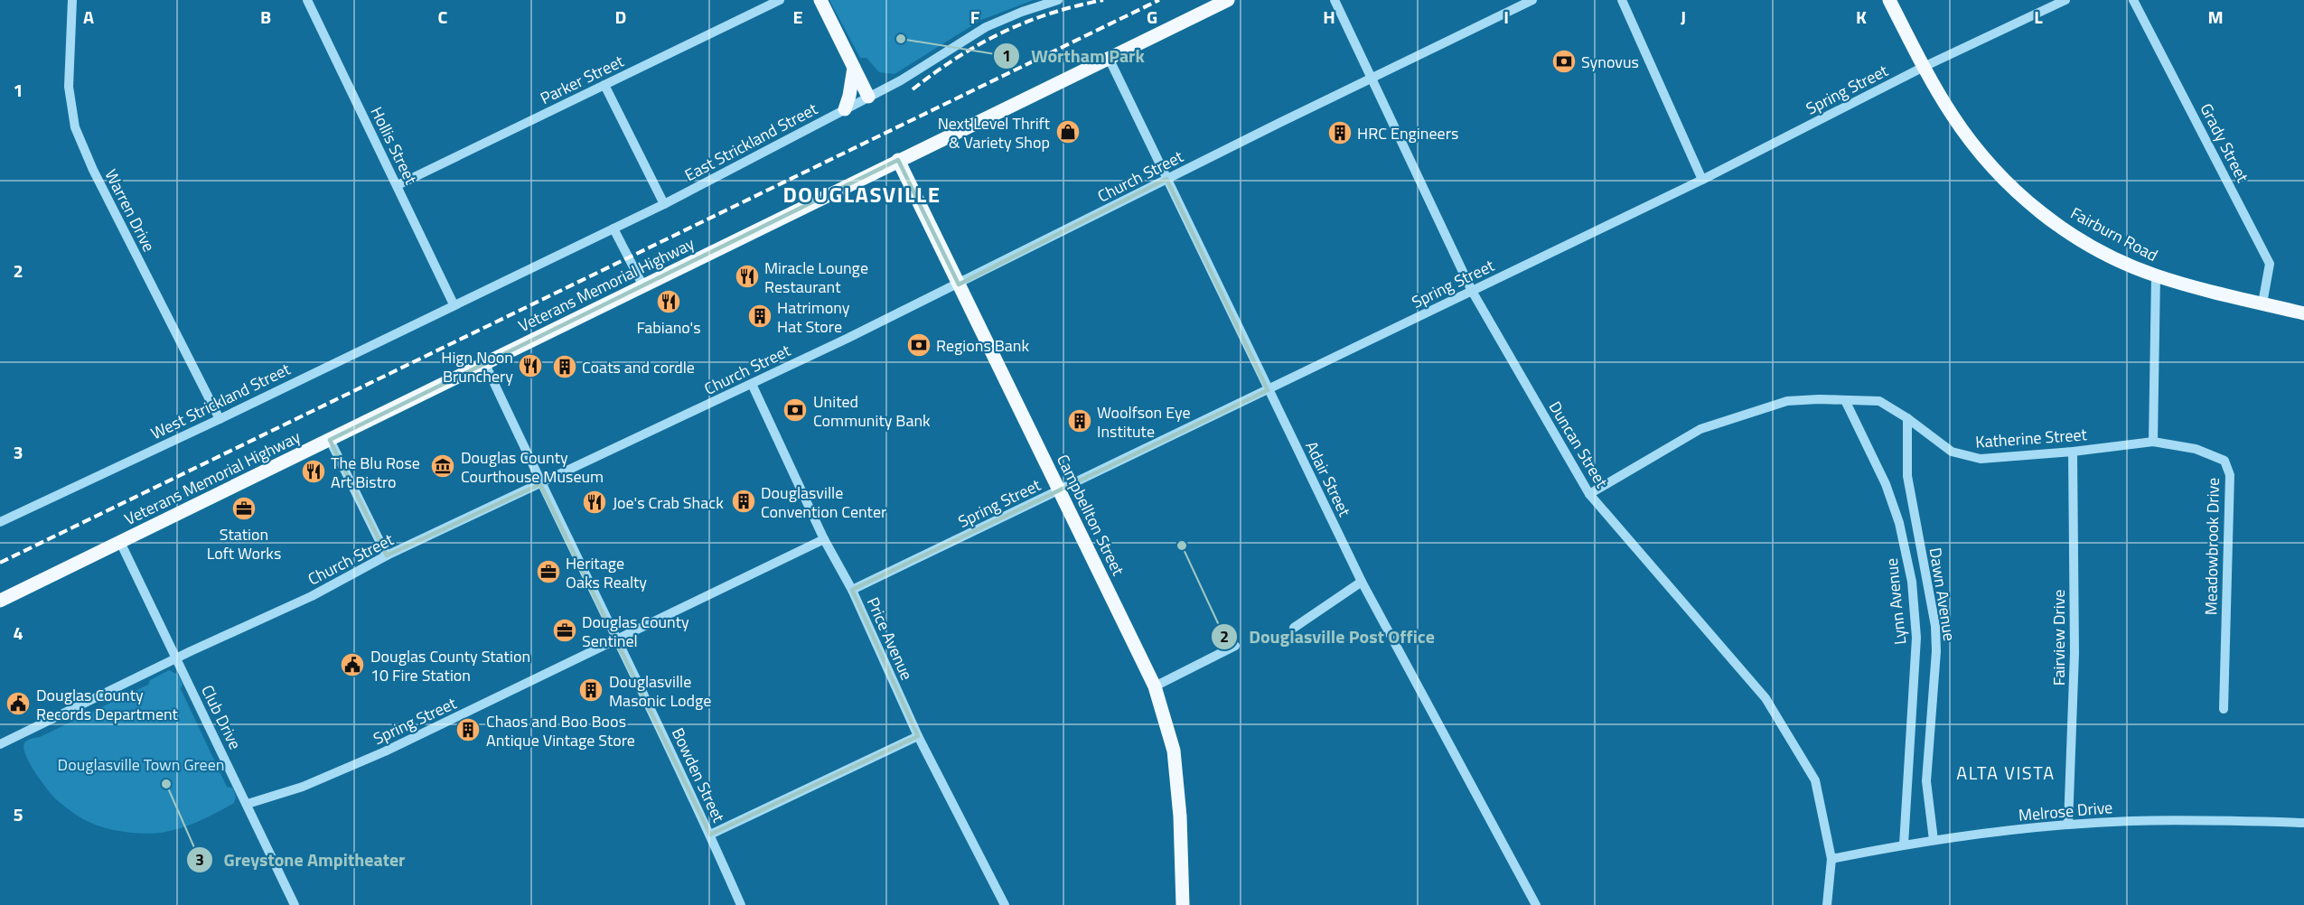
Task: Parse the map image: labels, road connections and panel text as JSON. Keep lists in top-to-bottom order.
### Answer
{
  "streets": {
    "main road": ["Fairburn Road", "Veterans Memorial Highway", "Campbellton Street"],
    "street": [
      "Parker Street",
      "Spring Street",
      "East Strickland Street",
      "Grady Street",
      "Hollis Street",
      "Church Street",
      "Warren Drive",
      "West Strickland Street",
      "Katherine Street",
      "Duncan Street",
      "Adair Street",
      "Meadowbrook Drive",
      "Dawn Avenue",
      "Lynn Avenue",
      "Fairview Drive",
      "Price Avenue",
      "Club Drive",
      "Bowden Street",
      "Melrose Drive"
    ]
  },
  "crossings": [
    ["Parker Street", "Hollis Street"],
    ["Spring Street", "Fairburn Road"],
    ["Spring Street", "Duncan Street"],
    ["Spring Street", "Adair Street"],
    ["Spring Street", "Campbellton Street"],
    ["Spring Street", "Price Avenue"],
    ["Spring Street", "Club Drive"],
    ["Spring Street", "Bowden Street"],
    ["East Strickland Street", "Hollis Street"],
    ["East Strickland Street", "West Strickland Street"],
    ["Grady Street", "Fairburn Road"],
    ["Hollis Street", "West Strickland Street"],
    ["Church Street", "Duncan Street"],
    ["Church Street", "Adair Street"],
    ["Church Street", "Campbellton Street"],
    ["Church Street", "Price Avenue"],
    ["Church Street", "Club Drive"],
    ["Church Street", "Bowden Street"],
    ["Warren Drive", "West Strickland Street"],
    ["Veterans Memorial Highway", "Adair Street"],
    ["Veterans Memorial Highway", "Campbellton Street"],
    ["Veterans Memorial Highway", "Club Drive"],
    ["Veterans Memorial Highway", "Bowden Street"],
    ["Katherine Street", "Duncan Street"],
    ["Katherine Street", "Meadowbrook Drive"],
    ["Katherine Street", "Dawn Avenue"],
    ["Katherine Street", "Lynn Avenue"],
    ["Katherine Street", "Fairview Drive"],
    ["Duncan Street", "Melrose Drive"],
    ["Dawn Avenue", "Melrose Drive"],
    ["Lynn Avenue", "Melrose Drive"],
    ["Fairview Drive", "Melrose Drive"]
  ],
  "districts": ["DOUGLASVILLE", "ALTA VISTA"],
  "parks": ["Douglasville Town Green"],
  "places": {
    "other": ["Wortham Park", "Douglasville Post Office", "Greystone Ampitheater"],
    "bank": ["Synovus", "Regions Bank", "United Community Bank"],
    "shop": ["Next Level Thrift & Variety Shop"],
    "building": [
      "HRC Engineers",
      "Hatrimony Hat Store",
      "Coats and cordle",
      "Woolfson Eye Institute",
      "Douglasville Convention Center",
      "Douglasville Masonic Lodge",
      "Chaos and Boo Boos Antique Vintage Store"
    ],
    "restaurant": [
      "Miracle Lounge Restaurant",
      "Fabiano's",
      "Hign Noon Brunchery",
      "The Blu Rose Art Bistro",
      "Joe's Crab Shack"
    ],
    "museum": ["Douglas County Courthouse Museum"],
    "office": ["Station Loft Works", "Heritage Oaks Realty", "Douglas County Sentinel"],
    "public building": ["Douglas County Station 10 Fire Station", "Douglas County Records Department"]
  },
  "grid": {
    "columns": [
      "A",
      "B",
      "C",
      "D",
      "E",
      "F",
      "G",
      "H",
      "I",
      "J",
      "K",
      "L",
      "M"
    ],
    "rows": [
      "1",
      "2",
      "3",
      "4",
      "5"
    ]
  }
}
